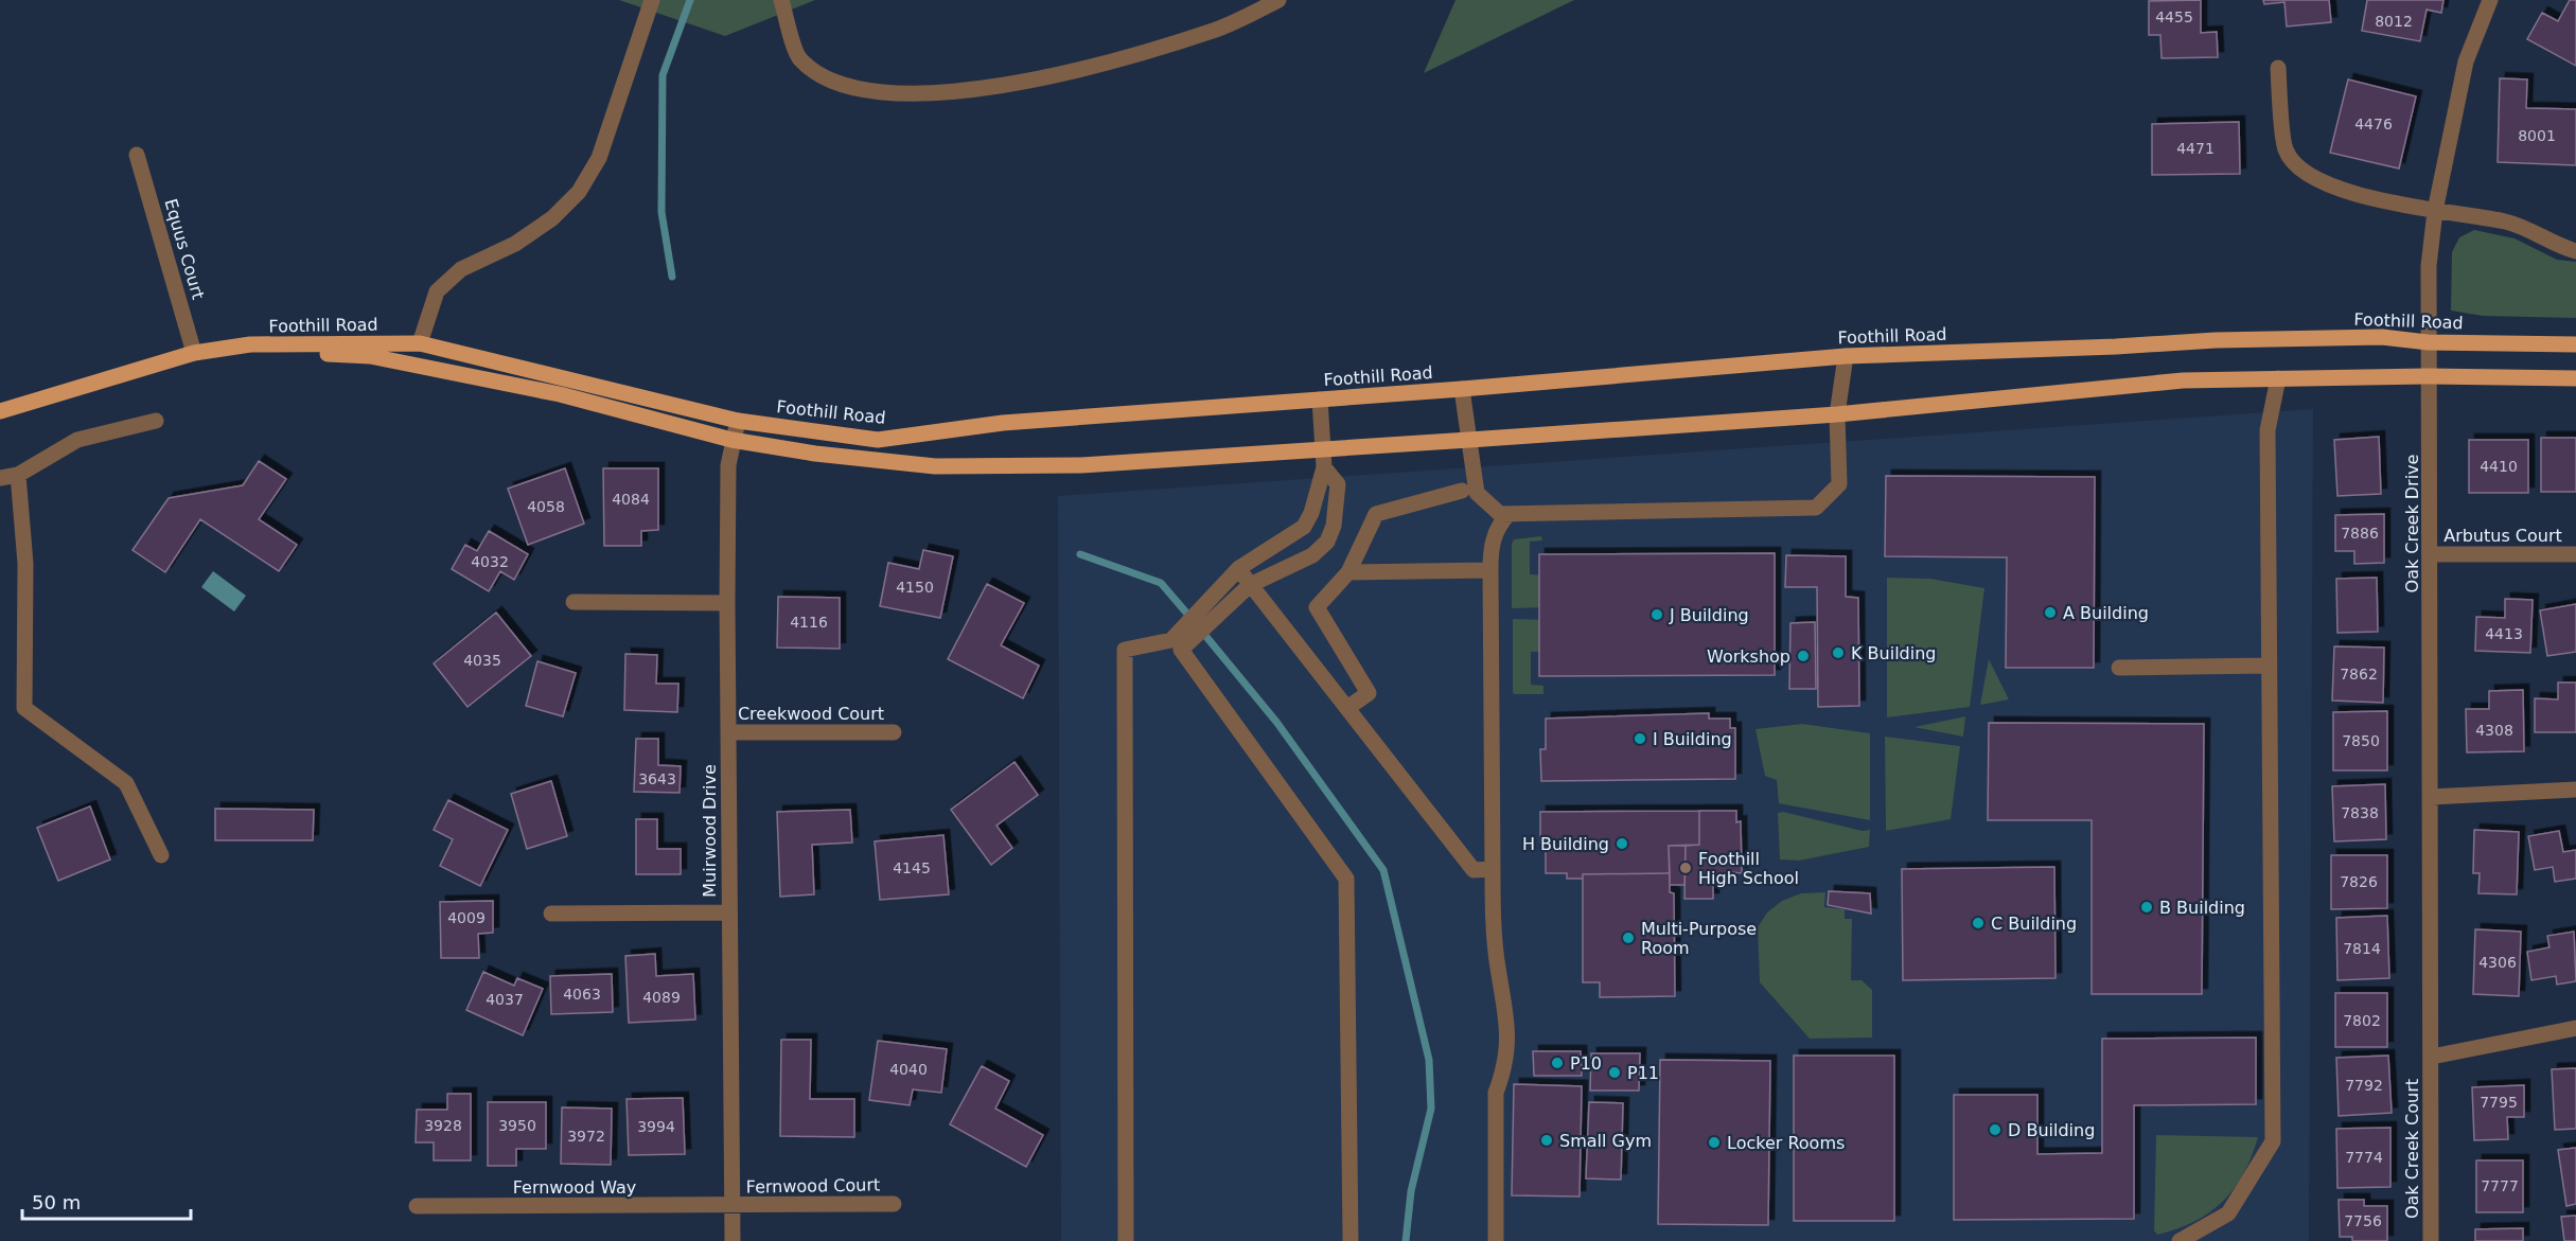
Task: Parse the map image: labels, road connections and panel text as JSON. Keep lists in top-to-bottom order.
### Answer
{
  "streets": {
    "main road": ["Foothill Road"],
    "street": [
      "Equus Court",
      "Oak Creek Drive",
      "Arbutus Court",
      "Creekwood Court",
      "Muirwood Drive",
      "Oak Creek Court",
      "Fernwood Court",
      "Fernwood Way"
    ]
  },
  "crossings": [
    ["Equus Court", "Foothill Road"],
    ["Foothill Road", "Oak Creek Drive"],
    ["Foothill Road", "Muirwood Drive"],
    ["Oak Creek Drive", "Arbutus Court"],
    ["Oak Creek Drive", "Oak Creek Court"],
    ["Creekwood Court", "Muirwood Drive"],
    ["Muirwood Drive", "Fernwood Court"],
    ["Muirwood Drive", "Fernwood Way"],
    ["Fernwood Court", "Fernwood Way"]
  ],
  "places": [
    "A Building",
    "J Building",
    "K Building",
    "Workshop",
    "I Building",
    "H Building",
    "Foothill High School",
    "B Building",
    "C Building",
    "Multi-Purpose Room",
    "P10",
    "P11",
    "D Building",
    "Small Gym",
    "Locker Rooms"
  ],
  "house_numbers": [
    "4455",
    "8012",
    "4476",
    "8001",
    "4471",
    "4410",
    "4084",
    "4058",
    "7886",
    "4032",
    "4150",
    "4116",
    "4413",
    "4035",
    "7862",
    "4308",
    "7850",
    "3643",
    "7838",
    "4145",
    "7826",
    "4009",
    "7814",
    "4306",
    "4063",
    "4089",
    "4037",
    "7802",
    "4040",
    "7792",
    "7795",
    "3928",
    "3950",
    "3994",
    "3972",
    "7774",
    "7777",
    "7756"
  ],
  "scale_bar": "50 m"
}
